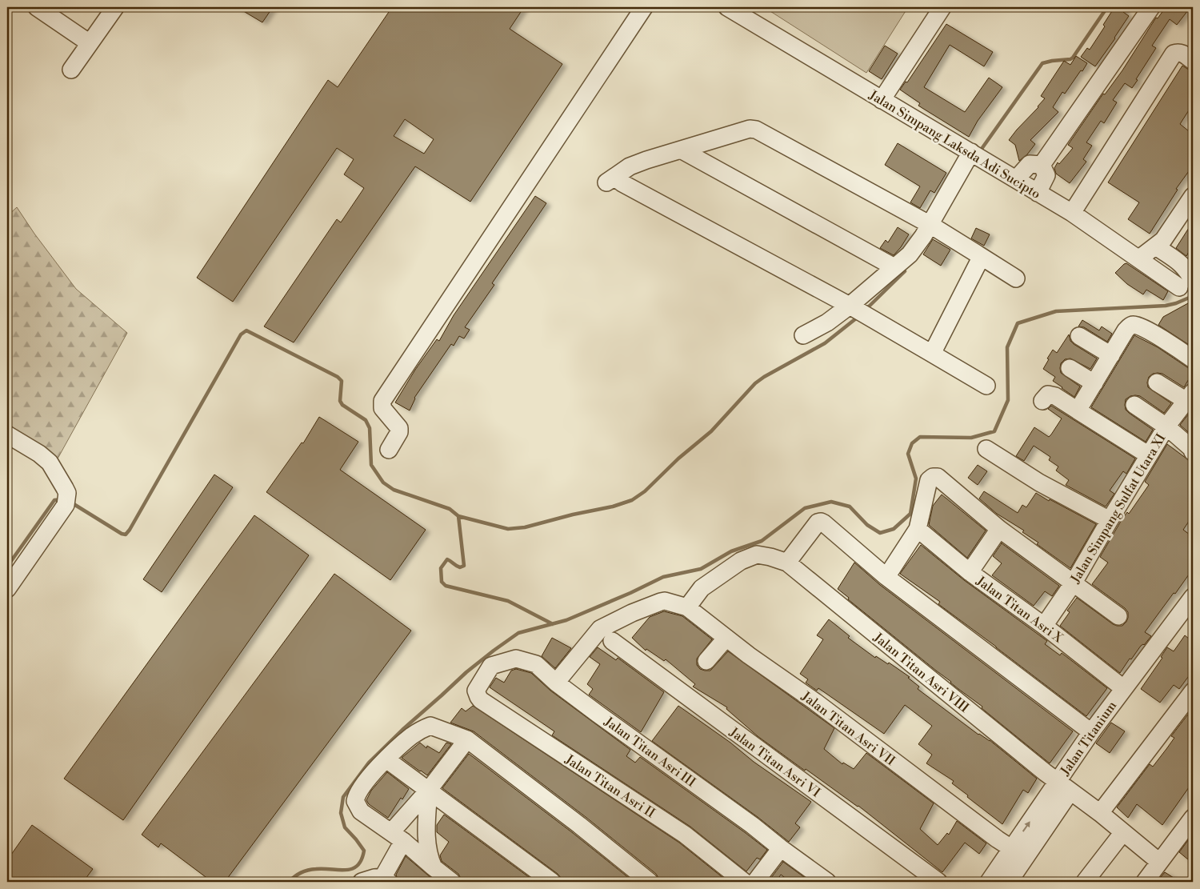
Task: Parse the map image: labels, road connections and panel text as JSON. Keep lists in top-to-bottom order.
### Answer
{
  "streets": {
    "street": [
      "Jalan Simpang Laksda Adi Sucipto",
      "Jalan Simpang Sulfat Utara XI",
      "Jalan Titan Asri X",
      "Jalan Titan Asri VIII",
      "Jalan Titan Asri VII",
      "Jalan Titanium",
      "Jalan Titan Asri III",
      "Jalan Titan Asri VI",
      "Jalan Titan Asri II"
    ]
  },
  "crossings": [
    ["Jalan Simpang Sulfat Utara XI", "Jalan Titan Asri X"],
    ["Jalan Titan Asri X", "Jalan Titanium"],
    ["Jalan Titan Asri VIII", "Jalan Titanium"],
    ["Jalan Titan Asri VII", "Jalan Titanium"],
    ["Jalan Titan Asri III", "Jalan Titan Asri II"]
  ]
}
